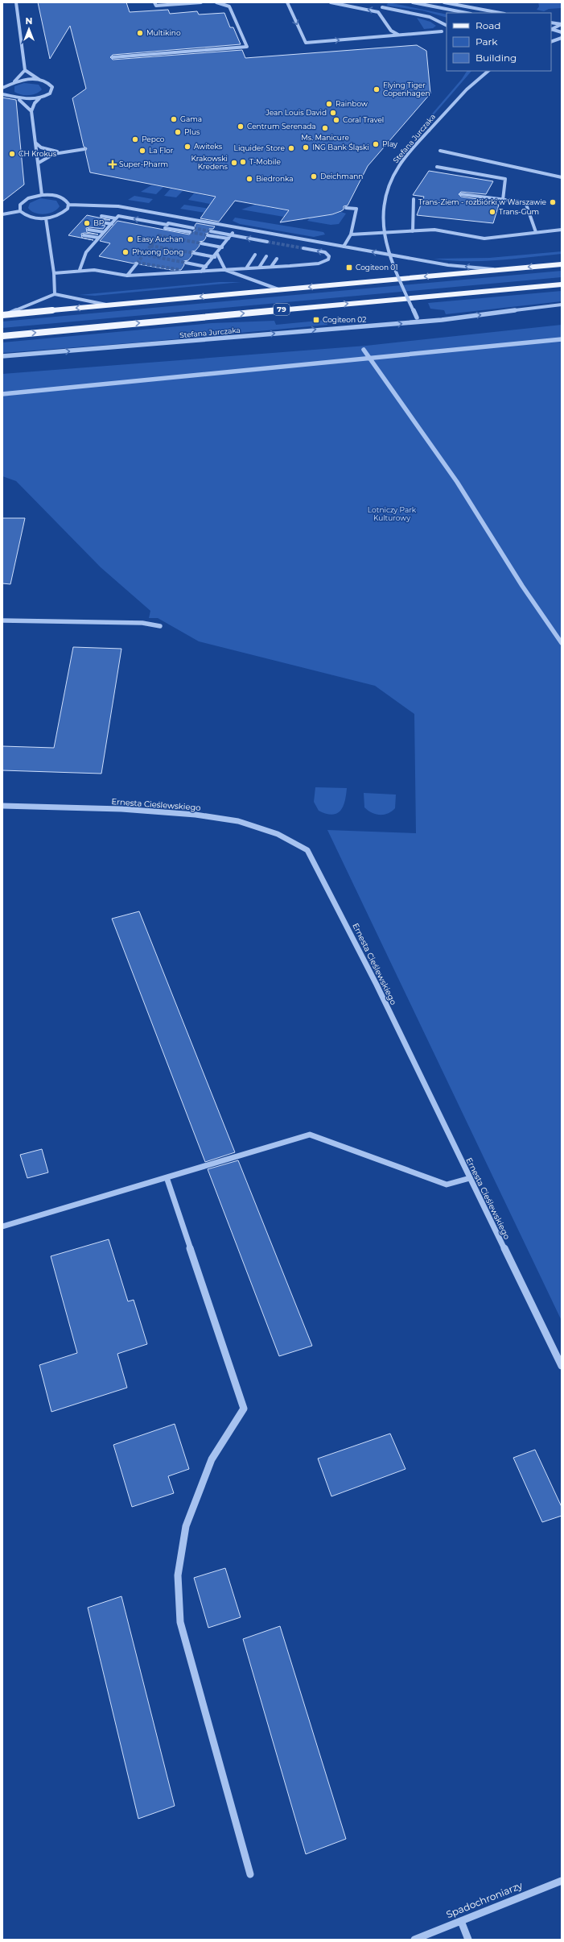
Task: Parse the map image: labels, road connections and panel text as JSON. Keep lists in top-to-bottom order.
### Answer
{
  "streets": {
    "main road": ["79"],
    "street": ["Stefana Jurczaka", "Ernesta Cieślewskiego", "Spadochroniarzy"]
  },
  "parks": ["Lotniczy Park Kulturowy"],
  "places": {
    "other": [
      "Multikino",
      "Flying Tiger Copenhagen",
      "Rainbow",
      "Jean Louis David",
      "Gama",
      "Coral Travel",
      "Centrum Serenada",
      "Ms. Manicure",
      "Plus",
      "Pepco",
      "Play",
      "Awiteks",
      "ING Bank Śląski",
      "Liquider Store",
      "La Flor",
      "CH Krokus",
      "T-Mobile",
      "Krakowski Kredens",
      "Deichmann",
      "Biedronka",
      "Trans-Ziem - rozbiórki w Warszawie",
      "Trans-Gum",
      "BP",
      "Easy Auchan",
      "Phuong Dong"
    ],
    "health": ["Super-Pharm"],
    "transit": ["Cogiteon 01", "Cogiteon 02"]
  },
  "legend": ["Road", "Park", "Building"],
  "north": "top"
}
